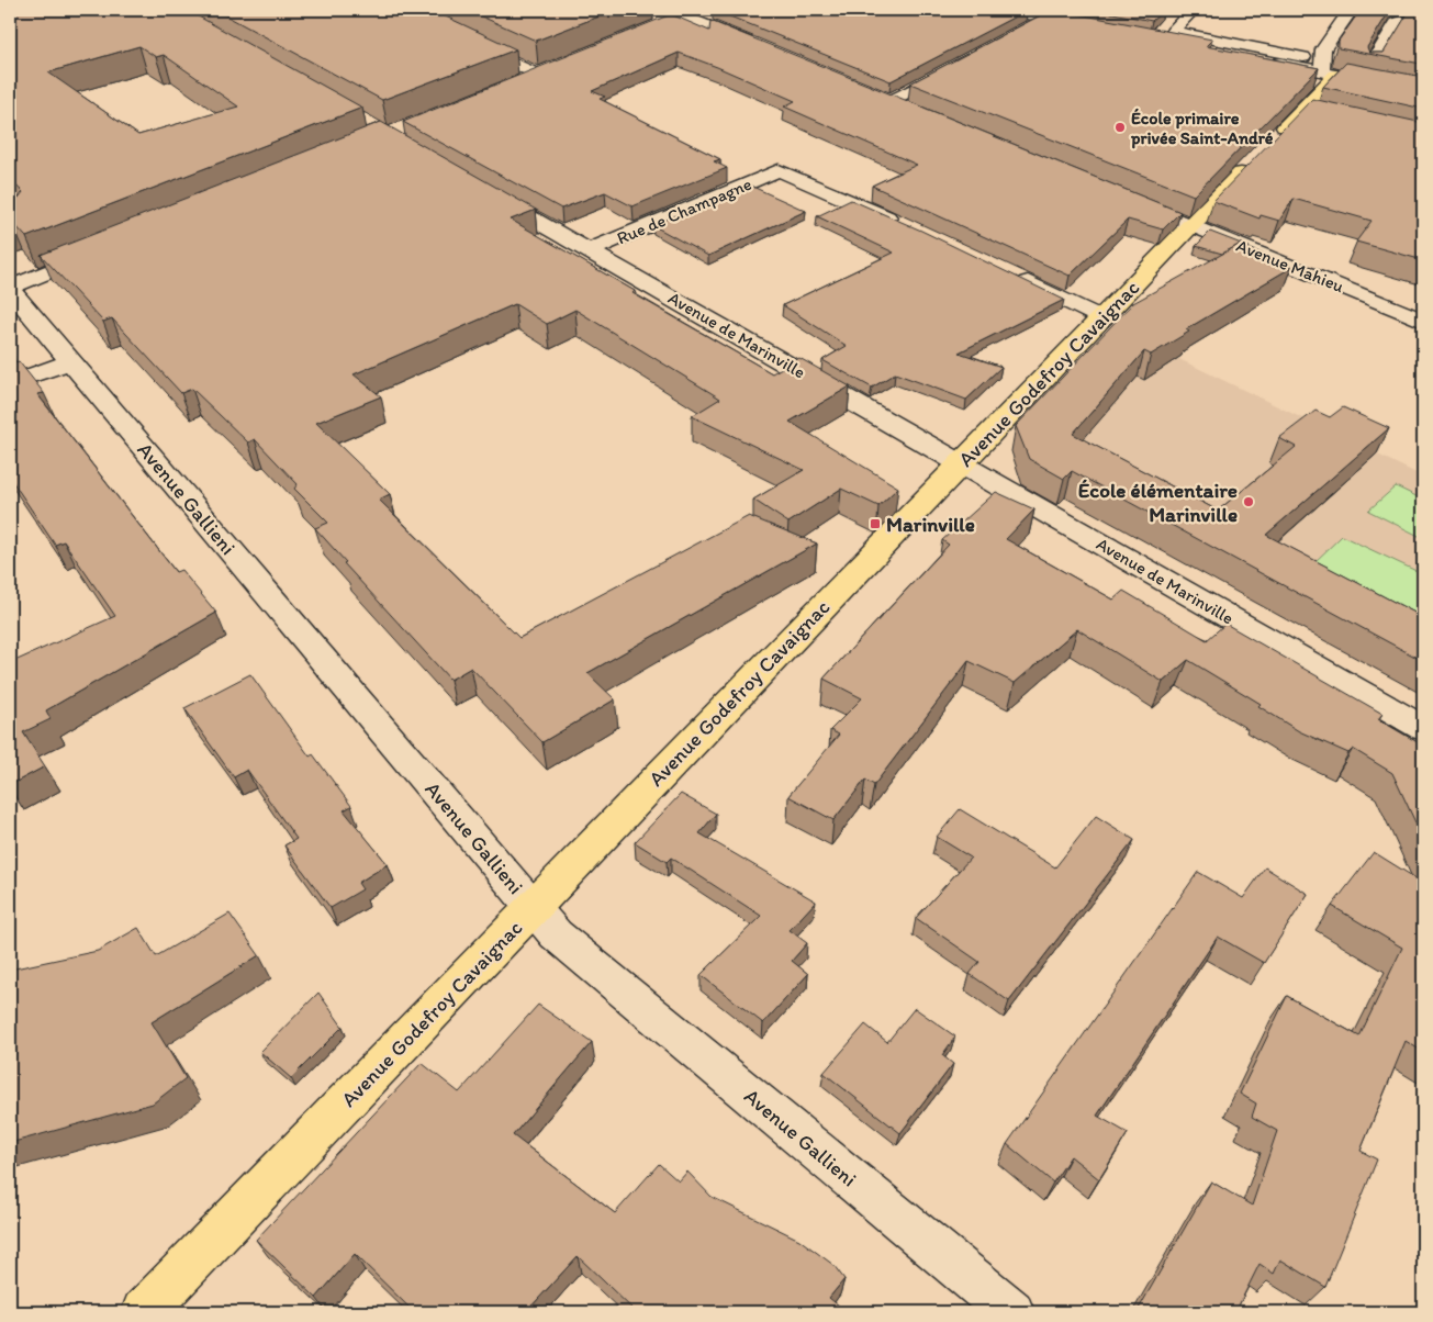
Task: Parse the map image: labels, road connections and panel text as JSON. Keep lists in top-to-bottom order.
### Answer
{
  "streets": {
    "main road": ["Avenue Godefroy Cavaignac"],
    "street": [
      "Rue de Champagne",
      "Avenue Mahieu",
      "Avenue de Marinville",
      "Avenue Gallieni"
    ]
  },
  "crossings": [
    ["Rue de Champagne", "Avenue de Marinville"],
    ["Avenue Mahieu", "Avenue Godefroy Cavaignac"],
    ["Avenue de Marinville", "Avenue Godefroy Cavaignac"],
    ["Avenue Godefroy Cavaignac", "Avenue Gallieni"]
  ],
  "places": {
    "other": ["École primaire privée Saint-André", "École élémentaire Marinville"],
    "transit": ["Marinville"]
  }
}
